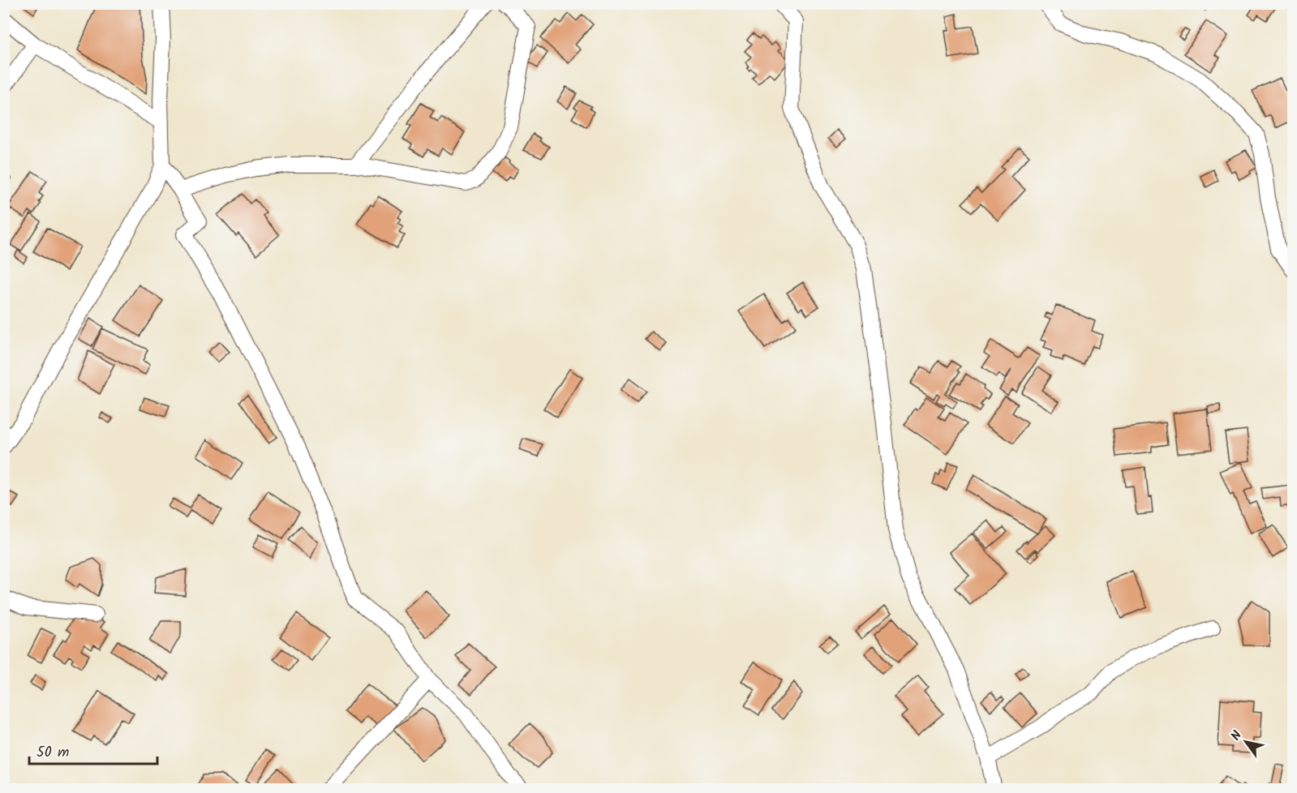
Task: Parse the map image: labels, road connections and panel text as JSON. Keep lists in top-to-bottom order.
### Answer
{
  "scale_bar": "50 m",
  "north": "top left"
}
